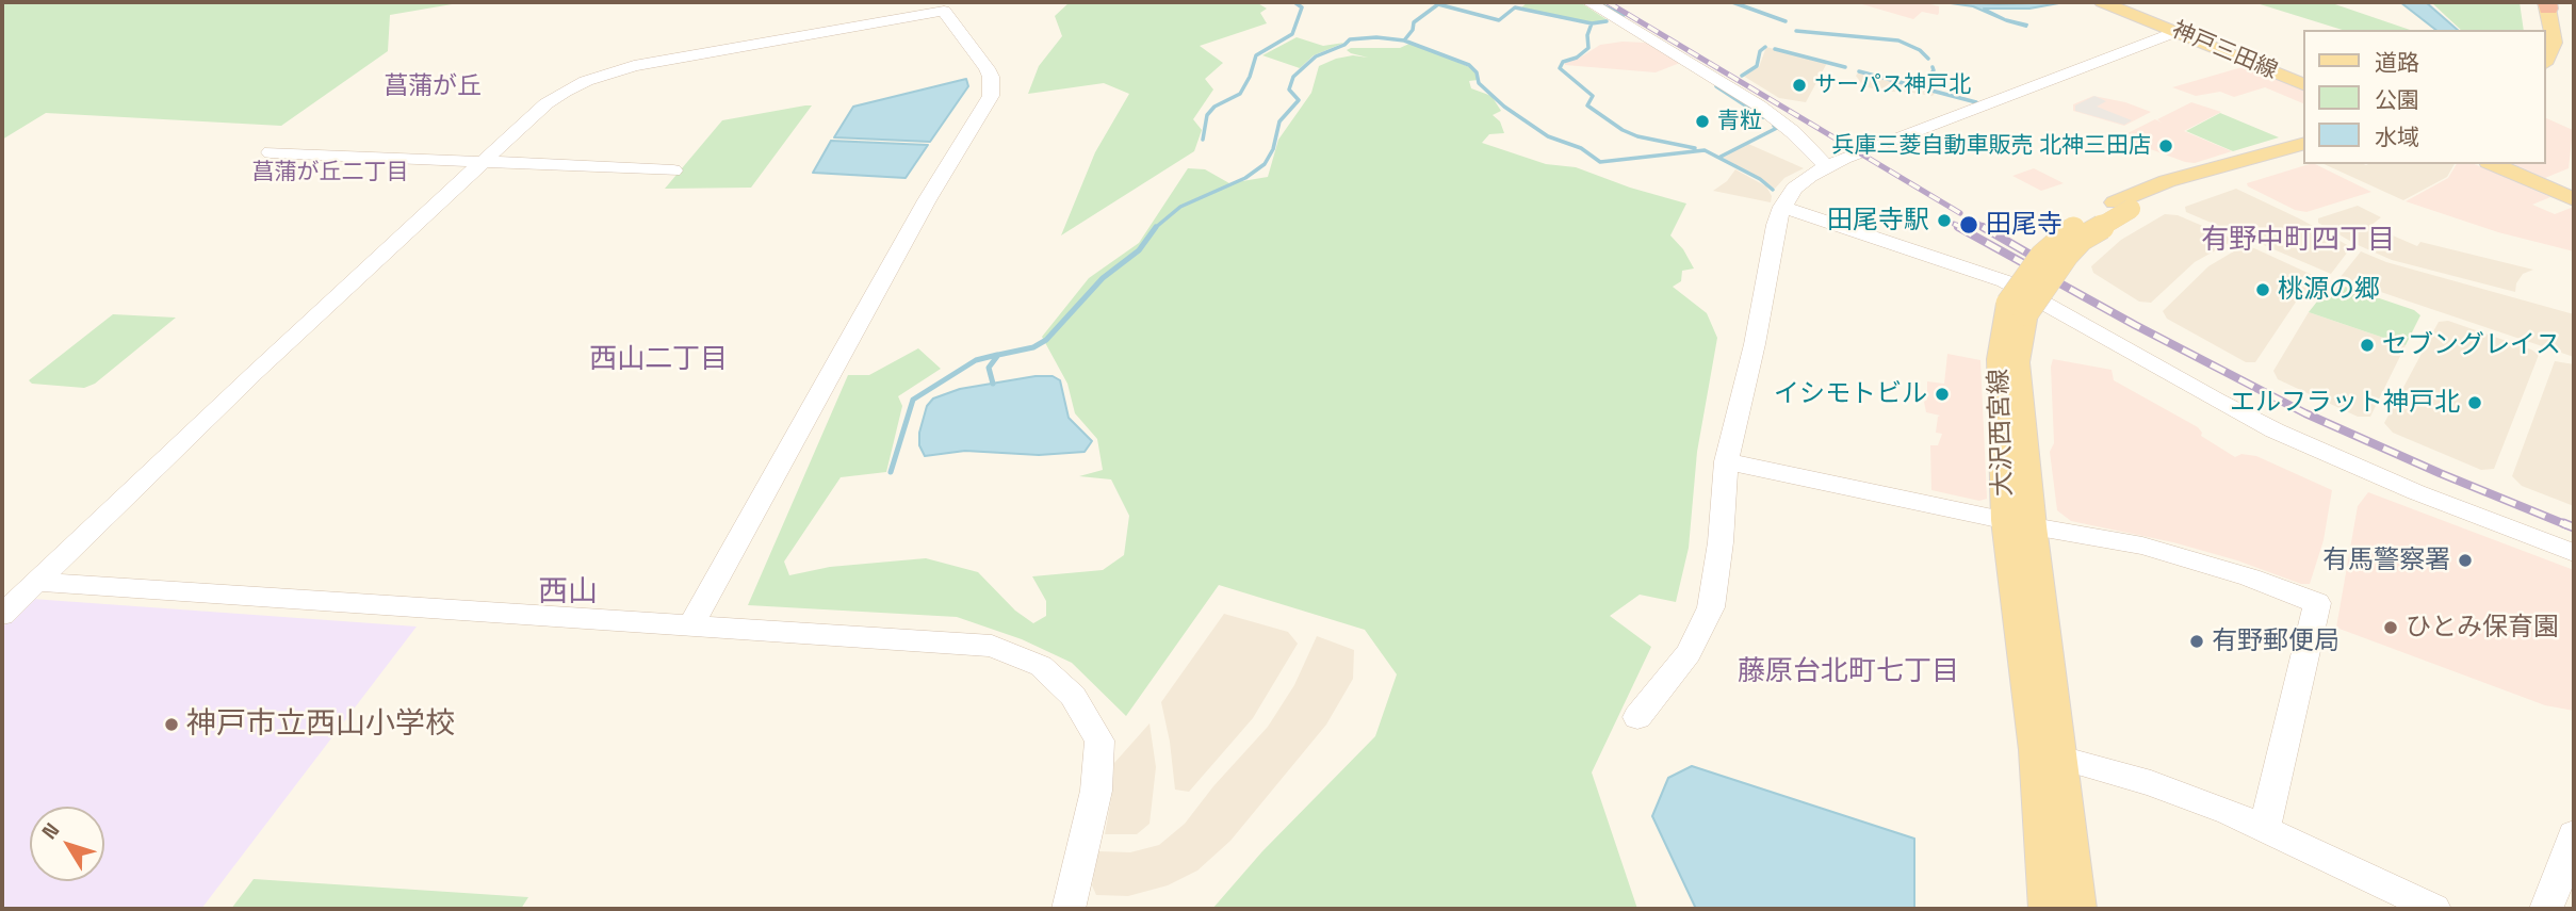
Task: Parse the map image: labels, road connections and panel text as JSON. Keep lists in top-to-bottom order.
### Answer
{
  "streets": {
    "main road": ["神戸三田線", "大沢西宮線"]
  },
  "districts": [
    "菖蒲が丘",
    "菖蒲が丘二丁目",
    "有野中町四丁目",
    "西山二丁目",
    "西山",
    "藤原台北町七丁目"
  ],
  "places": [
    "サーパス神戸北",
    "青粒",
    "兵庫三菱自動車販売 北神三田店",
    "田尾寺駅",
    "田尾寺",
    "桃源の郷",
    "セブングレイス",
    "イシモトビル",
    "エルフラット神戸北",
    "有馬警察署",
    "ひとみ保育園",
    "有野郵便局",
    "神戸市立西山小学校"
  ],
  "legend": ["道路", "公園", "水域"],
  "north": "top left"
}
